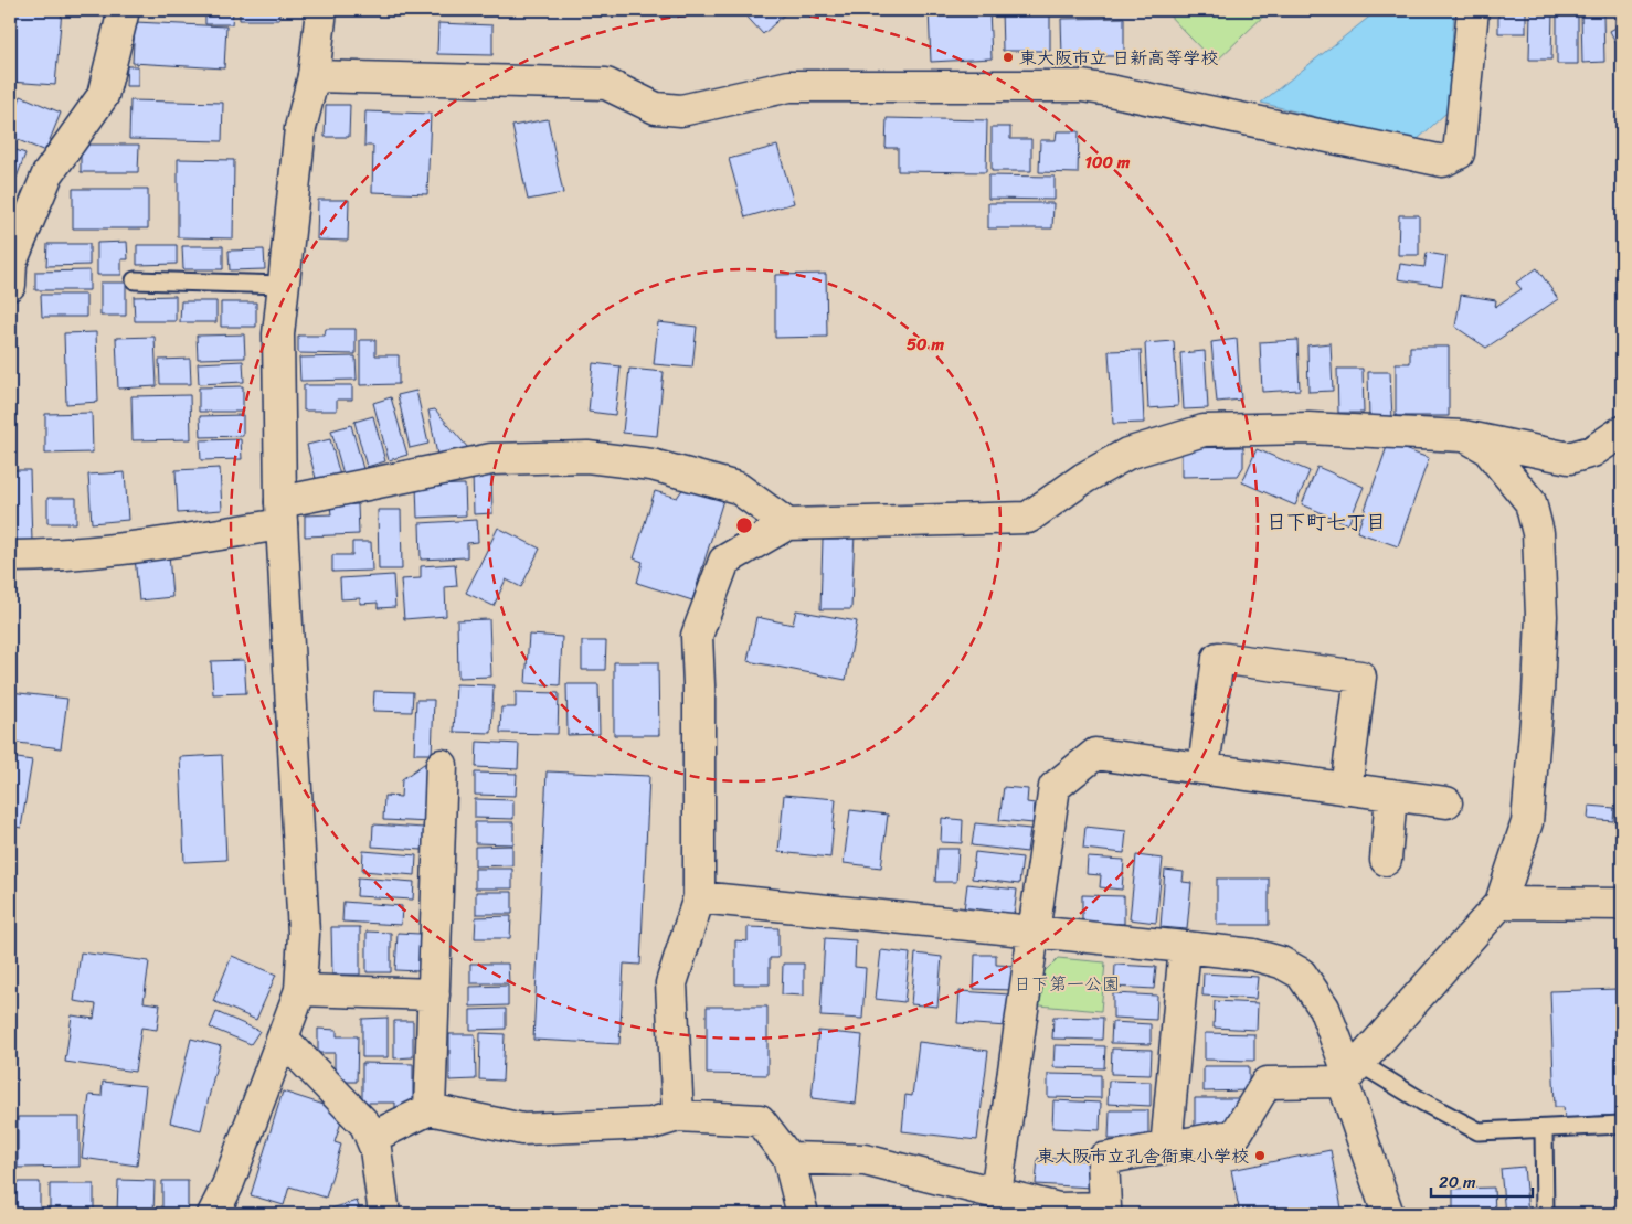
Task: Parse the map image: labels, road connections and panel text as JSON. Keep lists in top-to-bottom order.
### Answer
{
  "districts": ["日下町七丁目"],
  "parks": ["日下第一公園"],
  "places": ["東大阪市立 日新高等学校", "東大阪市立孔舎衙東小学校"],
  "scale_bar": "20 m",
  "rings": ["100 m", "50 m"]
}
